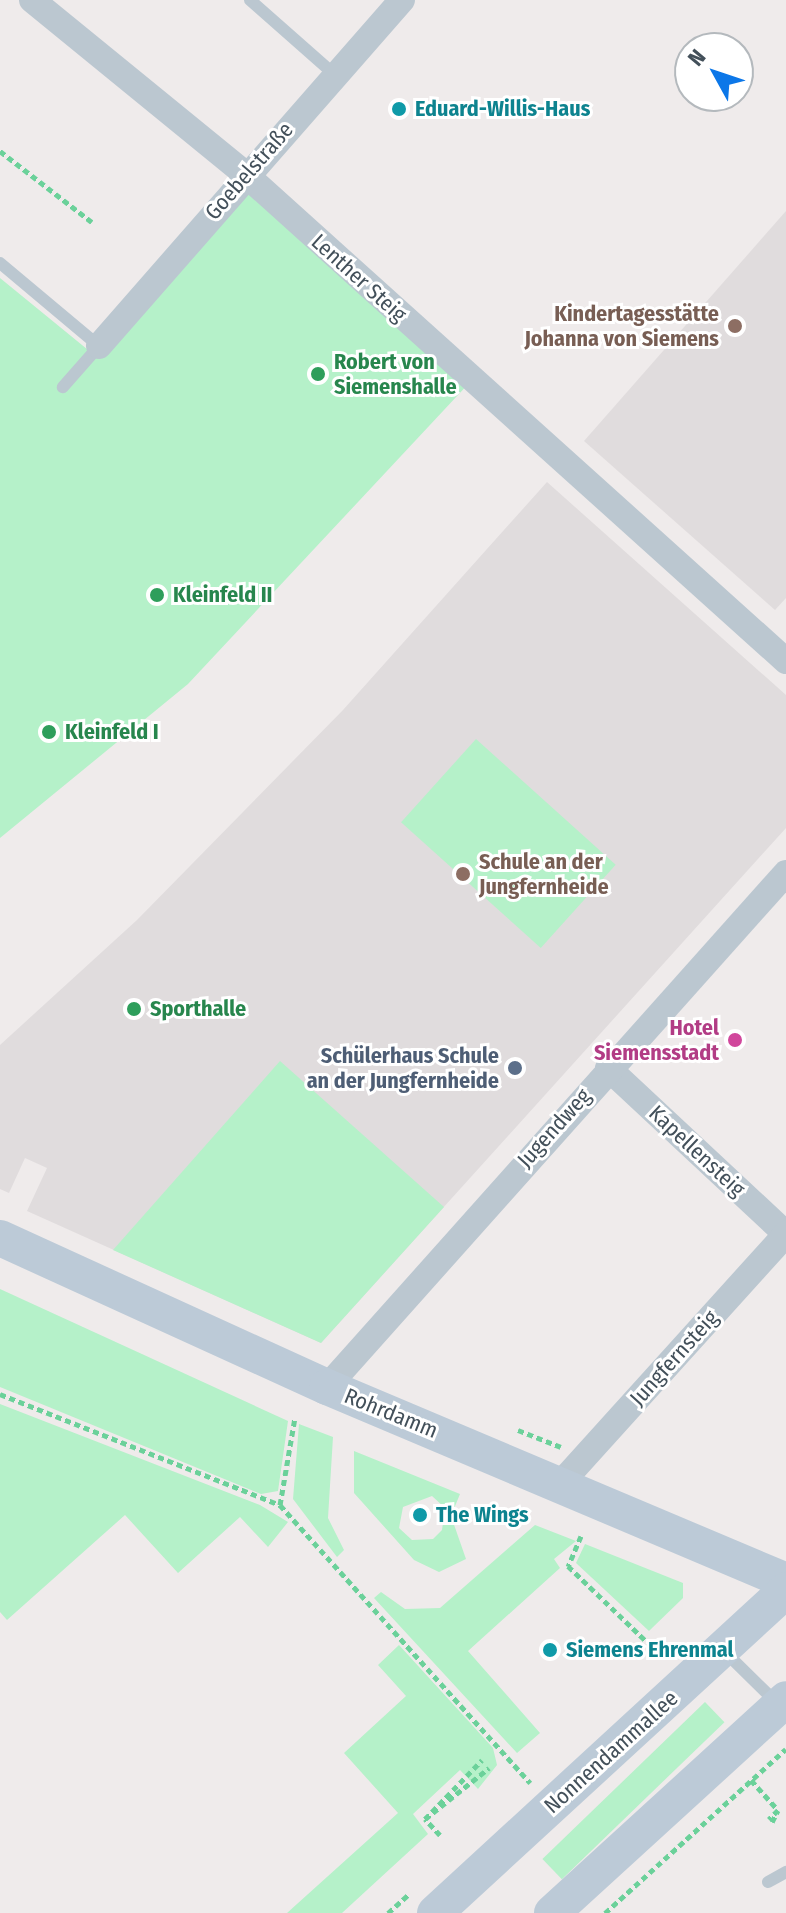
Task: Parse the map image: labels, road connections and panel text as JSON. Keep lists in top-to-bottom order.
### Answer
{
  "streets": {
    "main road": ["Rohrdamm", "Nonnendammallee"],
    "street": [
      "Goebelstraße",
      "Lenther Steig",
      "Jugendweg",
      "Kapellensteig",
      "Jungfernsteig"
    ]
  },
  "crossings": [
    ["Goebelstraße", "Lenther Steig"],
    ["Jugendweg", "Kapellensteig"],
    ["Jugendweg", "Rohrdamm"],
    ["Kapellensteig", "Jungfernsteig"],
    ["Jungfernsteig", "Rohrdamm"]
  ],
  "places": [
    "Eduard-Willis-Haus",
    "Kindertagesstätte Johanna von Siemens",
    "Robert von Siemenshalle",
    "Kleinfeld II",
    "Kleinfeld I",
    "Schule an der Jungfernheide",
    "Sporthalle",
    "Hotel Siemensstadt",
    "Schülerhaus Schule an der Jungfernheide",
    "The Wings",
    "Siemens Ehrenmal"
  ],
  "north": "top left"
}
